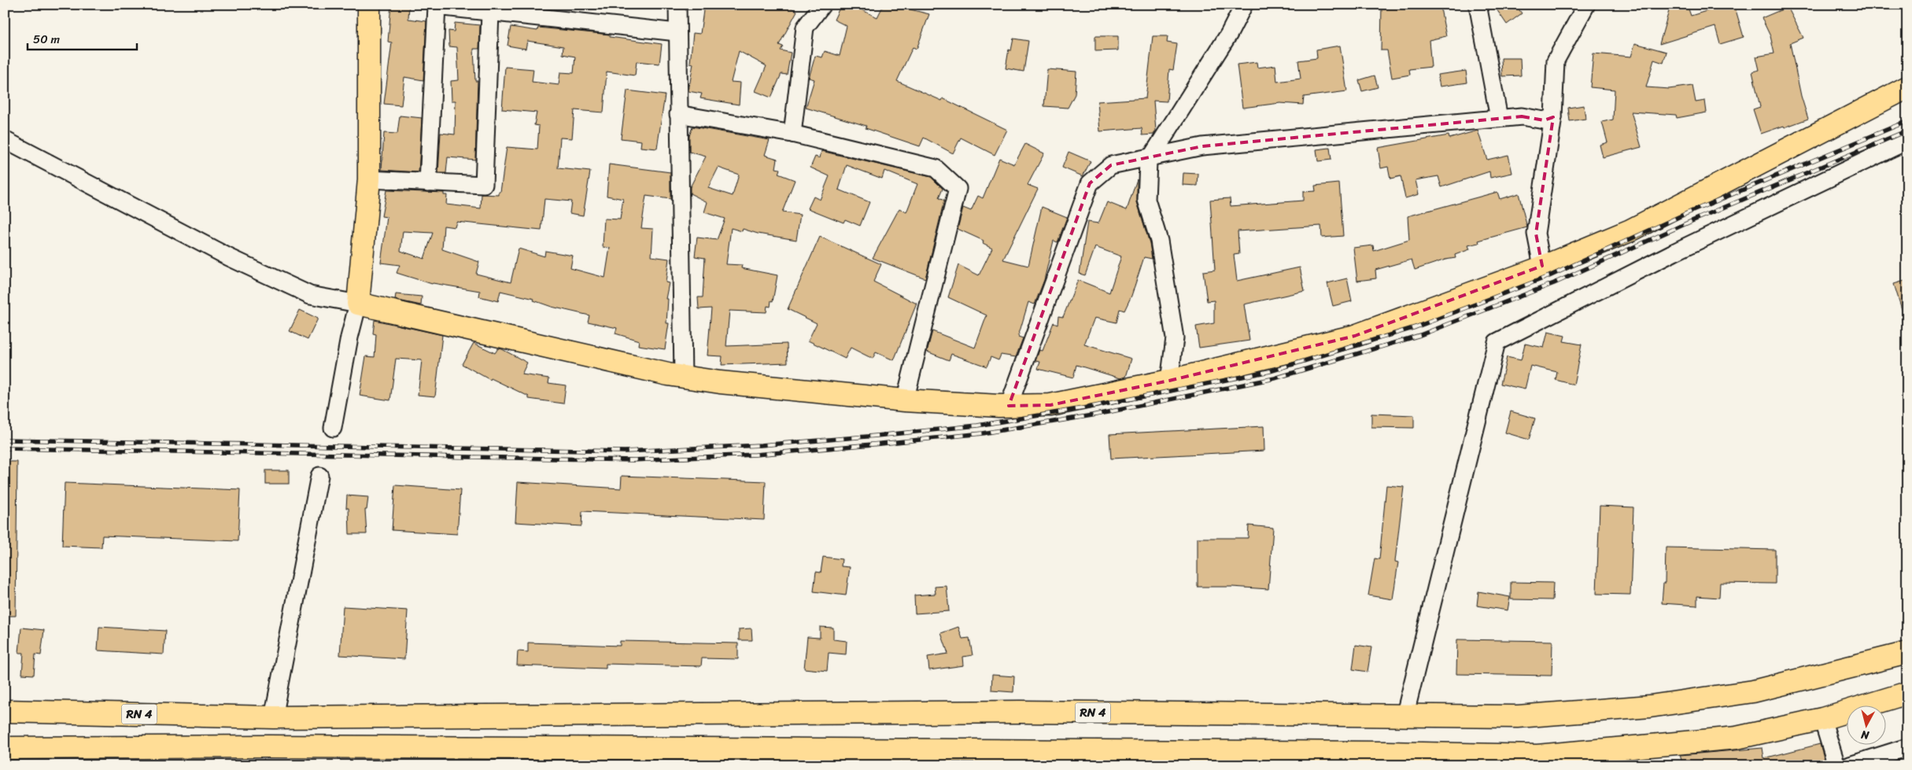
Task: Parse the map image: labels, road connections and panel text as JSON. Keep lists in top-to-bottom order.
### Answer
{
  "streets": {
    "main road": ["RN 4"]
  },
  "scale_bar": "50 m",
  "north": "bottom"
}
